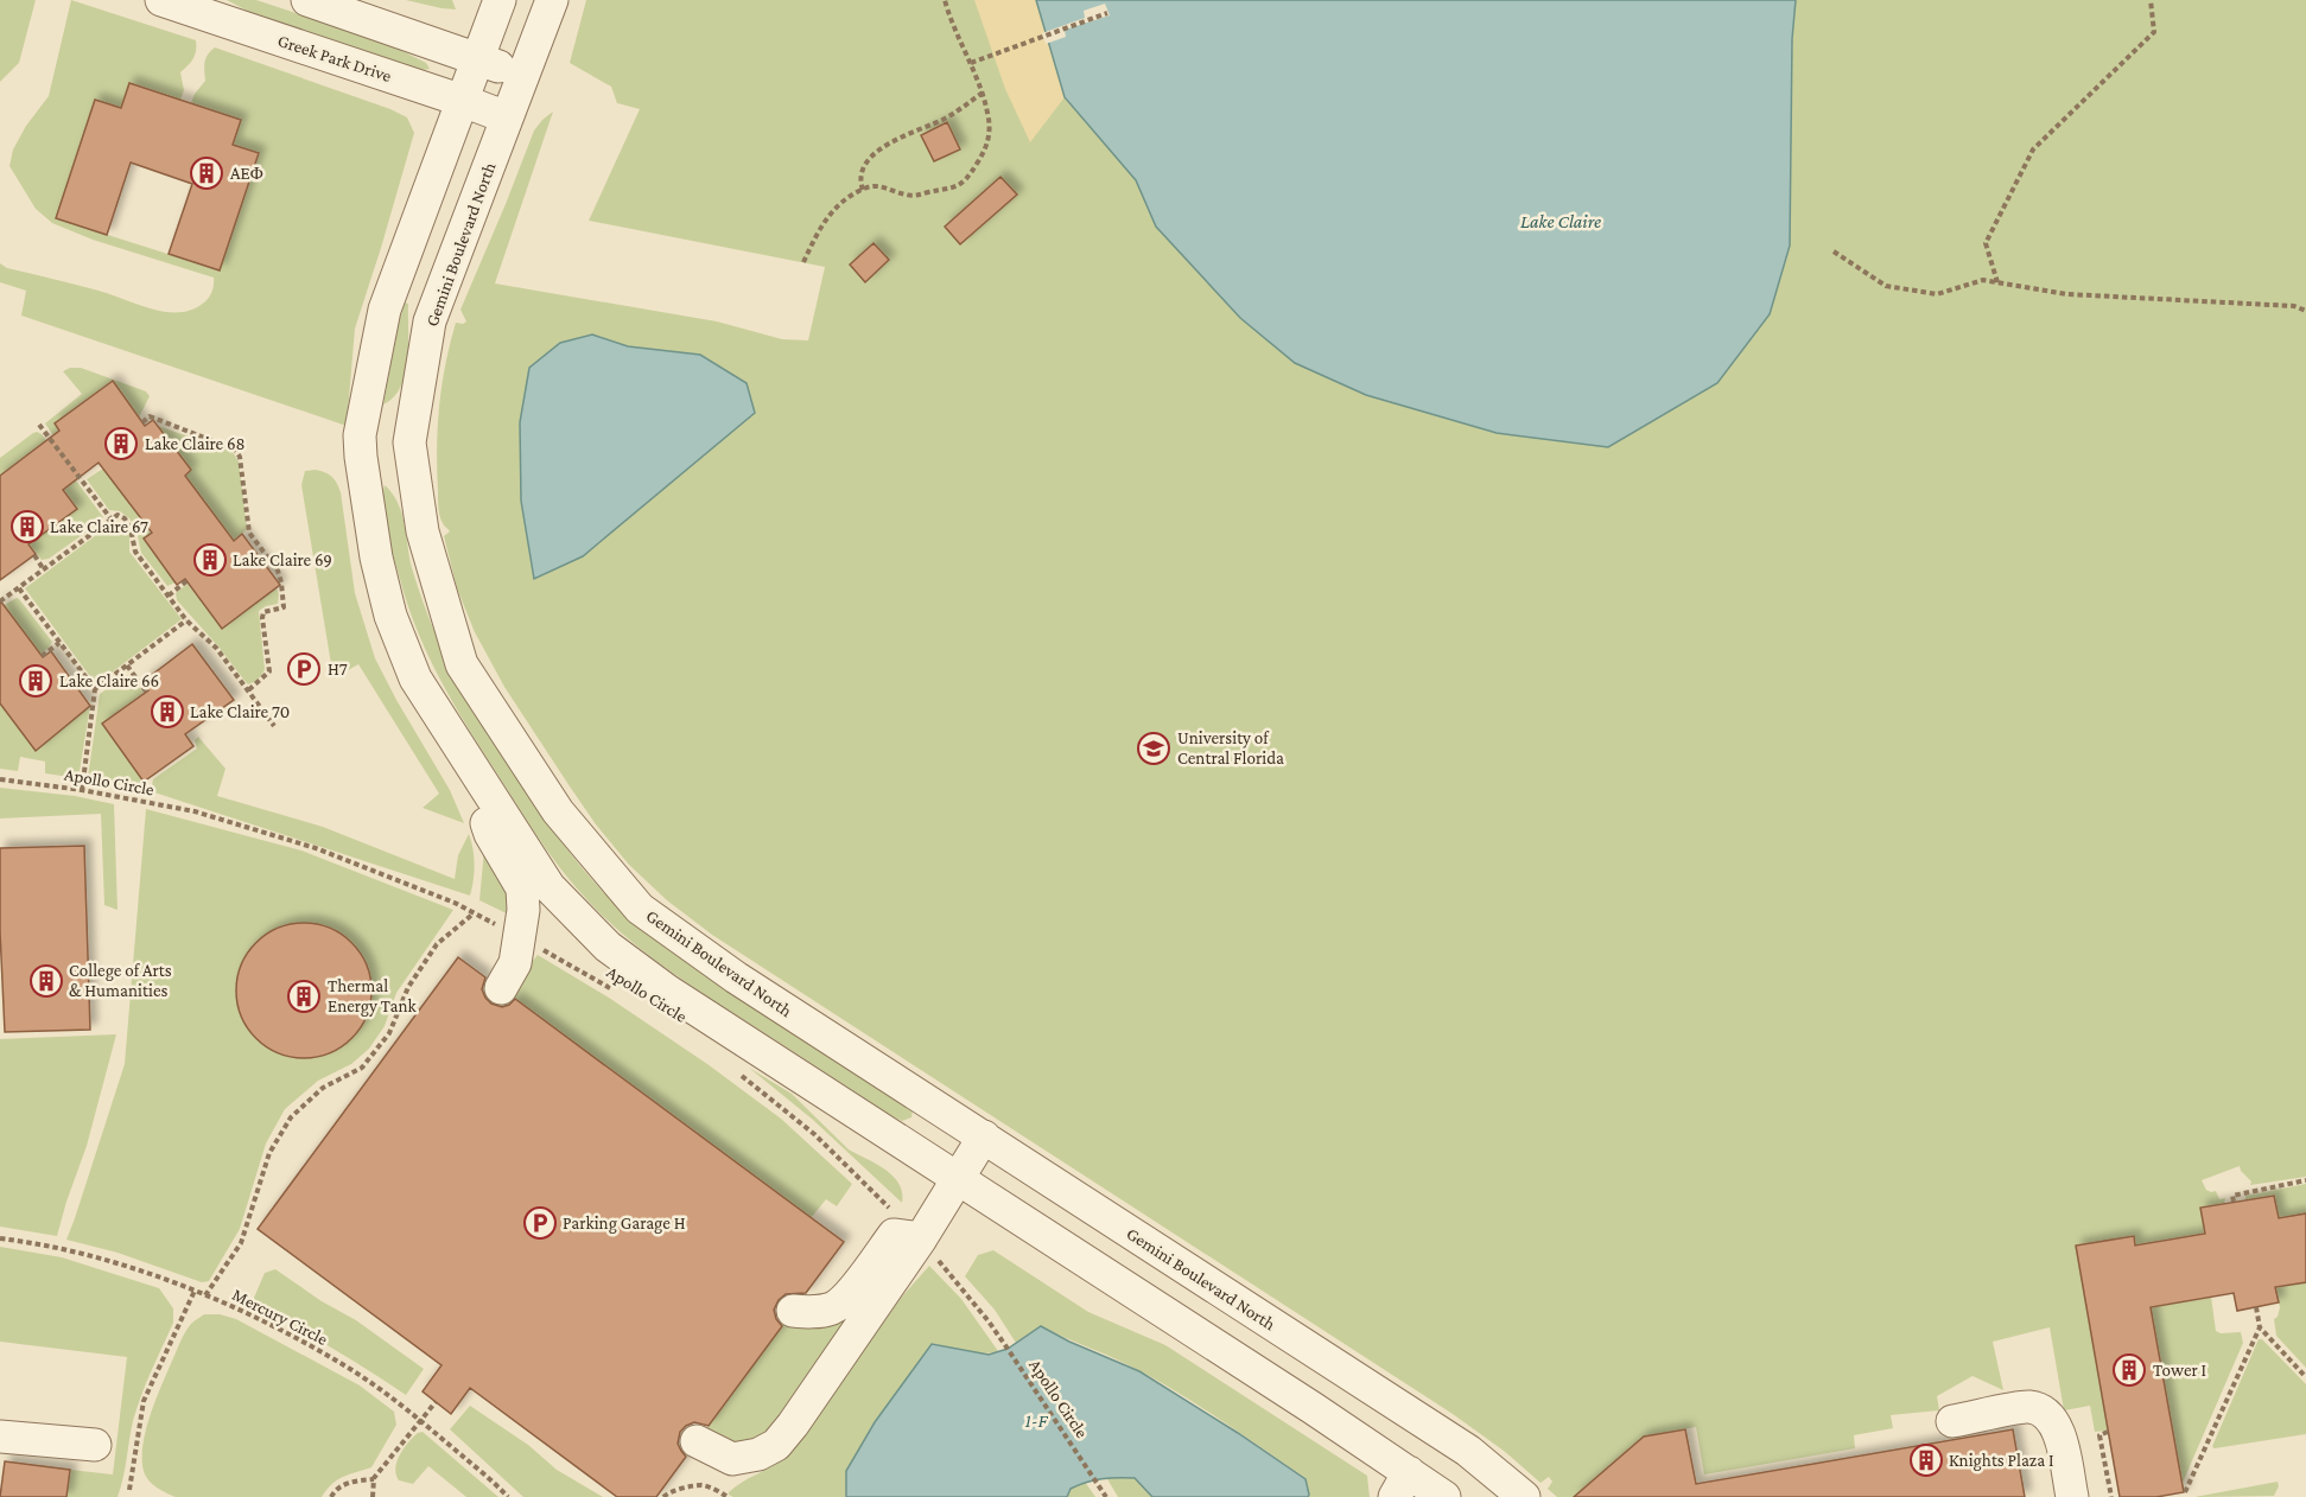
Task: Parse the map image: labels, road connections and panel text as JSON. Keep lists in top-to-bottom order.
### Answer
{
  "streets": {
    "street": ["Greek Park Drive", "Gemini Boulevard North"],
    "path": ["Apollo Circle", "Mercury Circle"]
  },
  "crossings": [
    ["Greek Park Drive", "Gemini Boulevard North"]
  ],
  "water": ["Lake Claire", "1-F"],
  "places": {
    "building": [
      "AEΦ",
      "Lake Claire 68",
      "Lake Claire 67",
      "Lake Claire 69",
      "Lake Claire 66",
      "Lake Claire 70",
      "College of Arts & Humanities",
      "Thermal Energy Tank",
      "Tower I",
      "Knights Plaza I"
    ],
    "parking": ["H7", "Parking Garage H"],
    "school or university": ["University of Central Florida"]
  }
}
